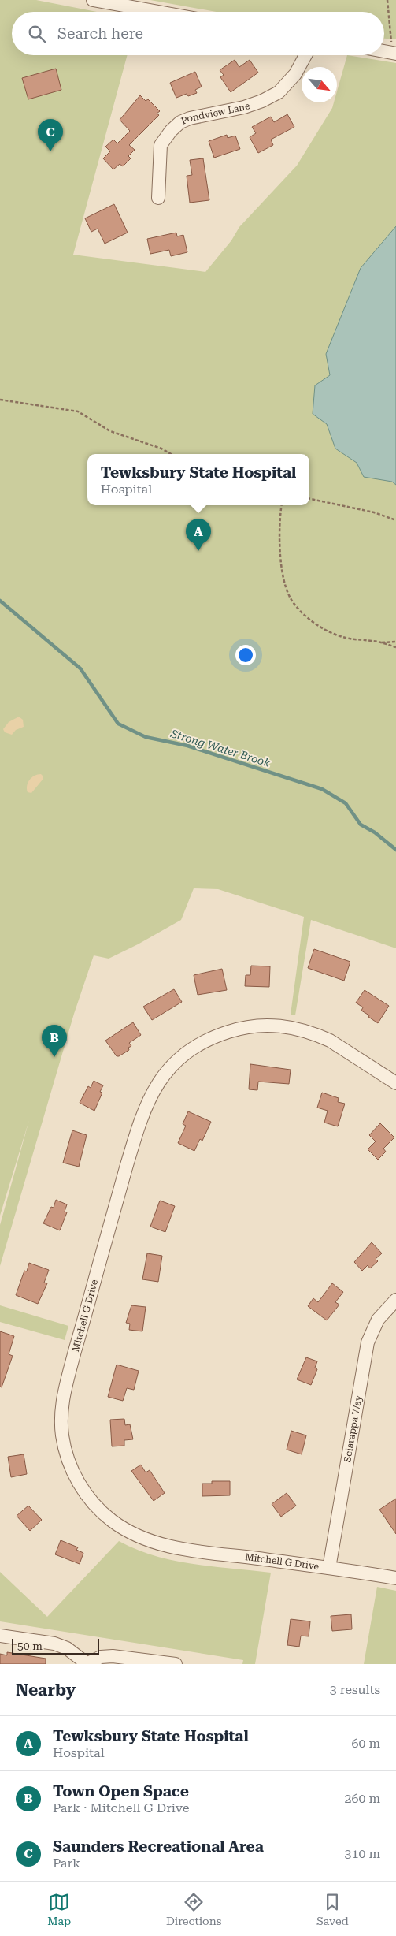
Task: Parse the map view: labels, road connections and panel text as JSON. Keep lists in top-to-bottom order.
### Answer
{
  "streets": {
    "street": ["Pondview Lane", "Mitchell G Drive", "Sciarappa Way"]
  },
  "crossings": [
    ["Mitchell G Drive", "Sciarappa Way"]
  ],
  "water": ["Strong Water Brook"],
  "scale_bar": "50 m",
  "north": "bottom right",
  "page": {
    "search": "Search here",
    "pins": ["C", "A", "B"],
    "popup": ["Tewksbury State Hospital", "Hospital"],
    "scale": "50 m",
    "heading": ["Nearby", "3 results"],
    "list": [
      {
        "mark": "A",
        "name": "Tewksbury State Hospital",
        "note": "Hospital",
        "value": "60 m"
      },
      {
        "mark": "B",
        "name": "Town Open Space",
        "note": "Park · Mitchell G Drive",
        "value": "260 m"
      },
      {
        "mark": "C",
        "name": "Saunders Recreational Area",
        "note": "Park",
        "value": "310 m"
      }
    ],
    "nav": ["Map", "Directions", "Saved"]
  }
}
